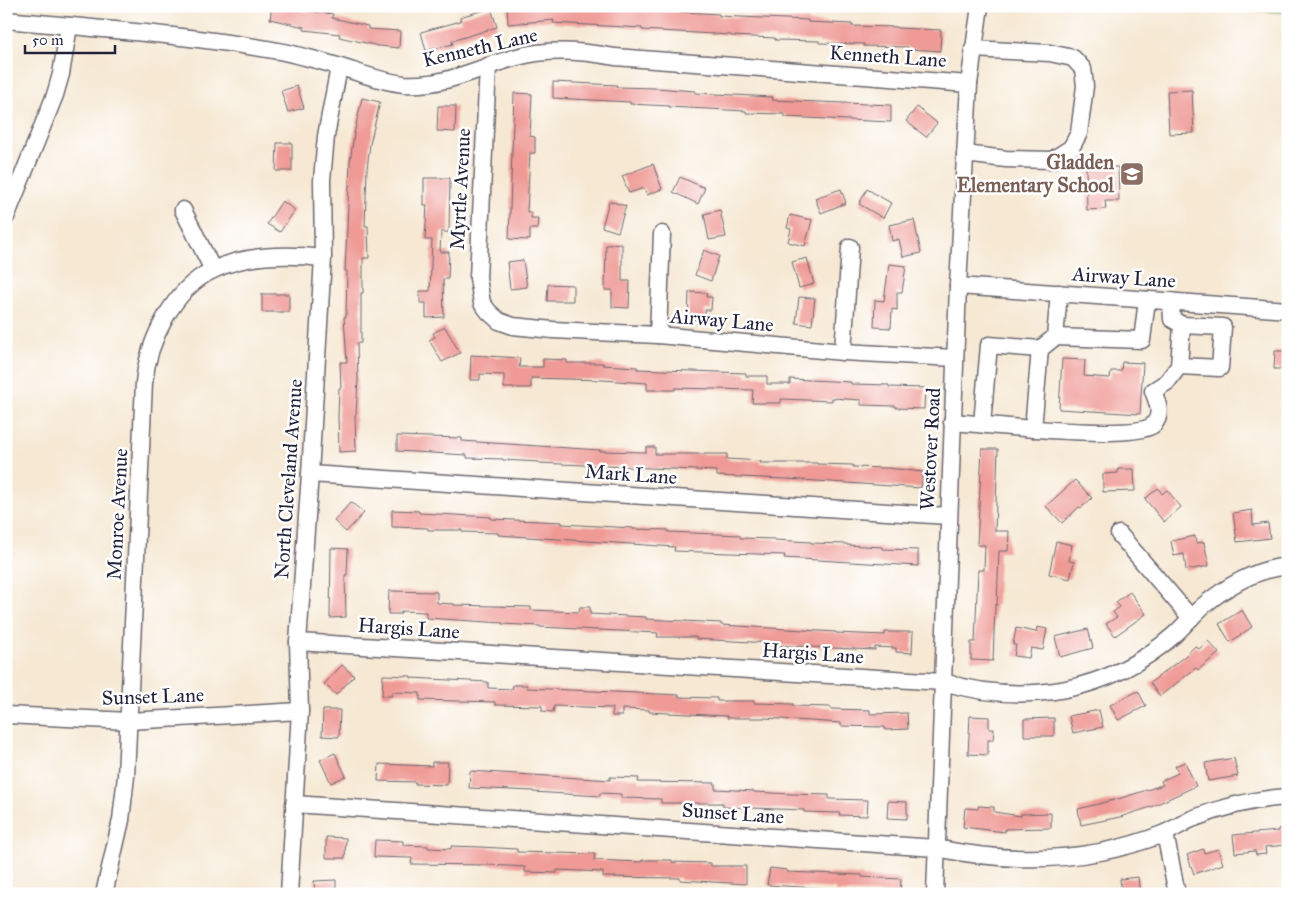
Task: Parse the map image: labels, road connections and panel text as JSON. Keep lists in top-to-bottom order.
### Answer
{
  "streets": {
    "street": [
      "Kenneth Lane",
      "Myrtle Avenue",
      "Airway Lane",
      "Westover Road",
      "Mark Lane",
      "North Cleveland Avenue",
      "Monroe Avenue",
      "Hargis Lane",
      "Sunset Lane"
    ]
  },
  "crossings": [
    ["Kenneth Lane", "Myrtle Avenue"],
    ["Kenneth Lane", "Westover Road"],
    ["Kenneth Lane", "North Cleveland Avenue"],
    ["Myrtle Avenue", "Airway Lane"],
    ["Airway Lane", "Westover Road"],
    ["Westover Road", "Mark Lane"],
    ["Westover Road", "Hargis Lane"],
    ["Westover Road", "Sunset Lane"],
    ["Mark Lane", "North Cleveland Avenue"],
    ["North Cleveland Avenue", "Monroe Avenue"],
    ["North Cleveland Avenue", "Hargis Lane"],
    ["North Cleveland Avenue", "Sunset Lane"],
    ["Monroe Avenue", "Sunset Lane"]
  ],
  "places": {
    "school or university": ["Gladden Elementary School"]
  },
  "scale_bar": "50 m"
}
